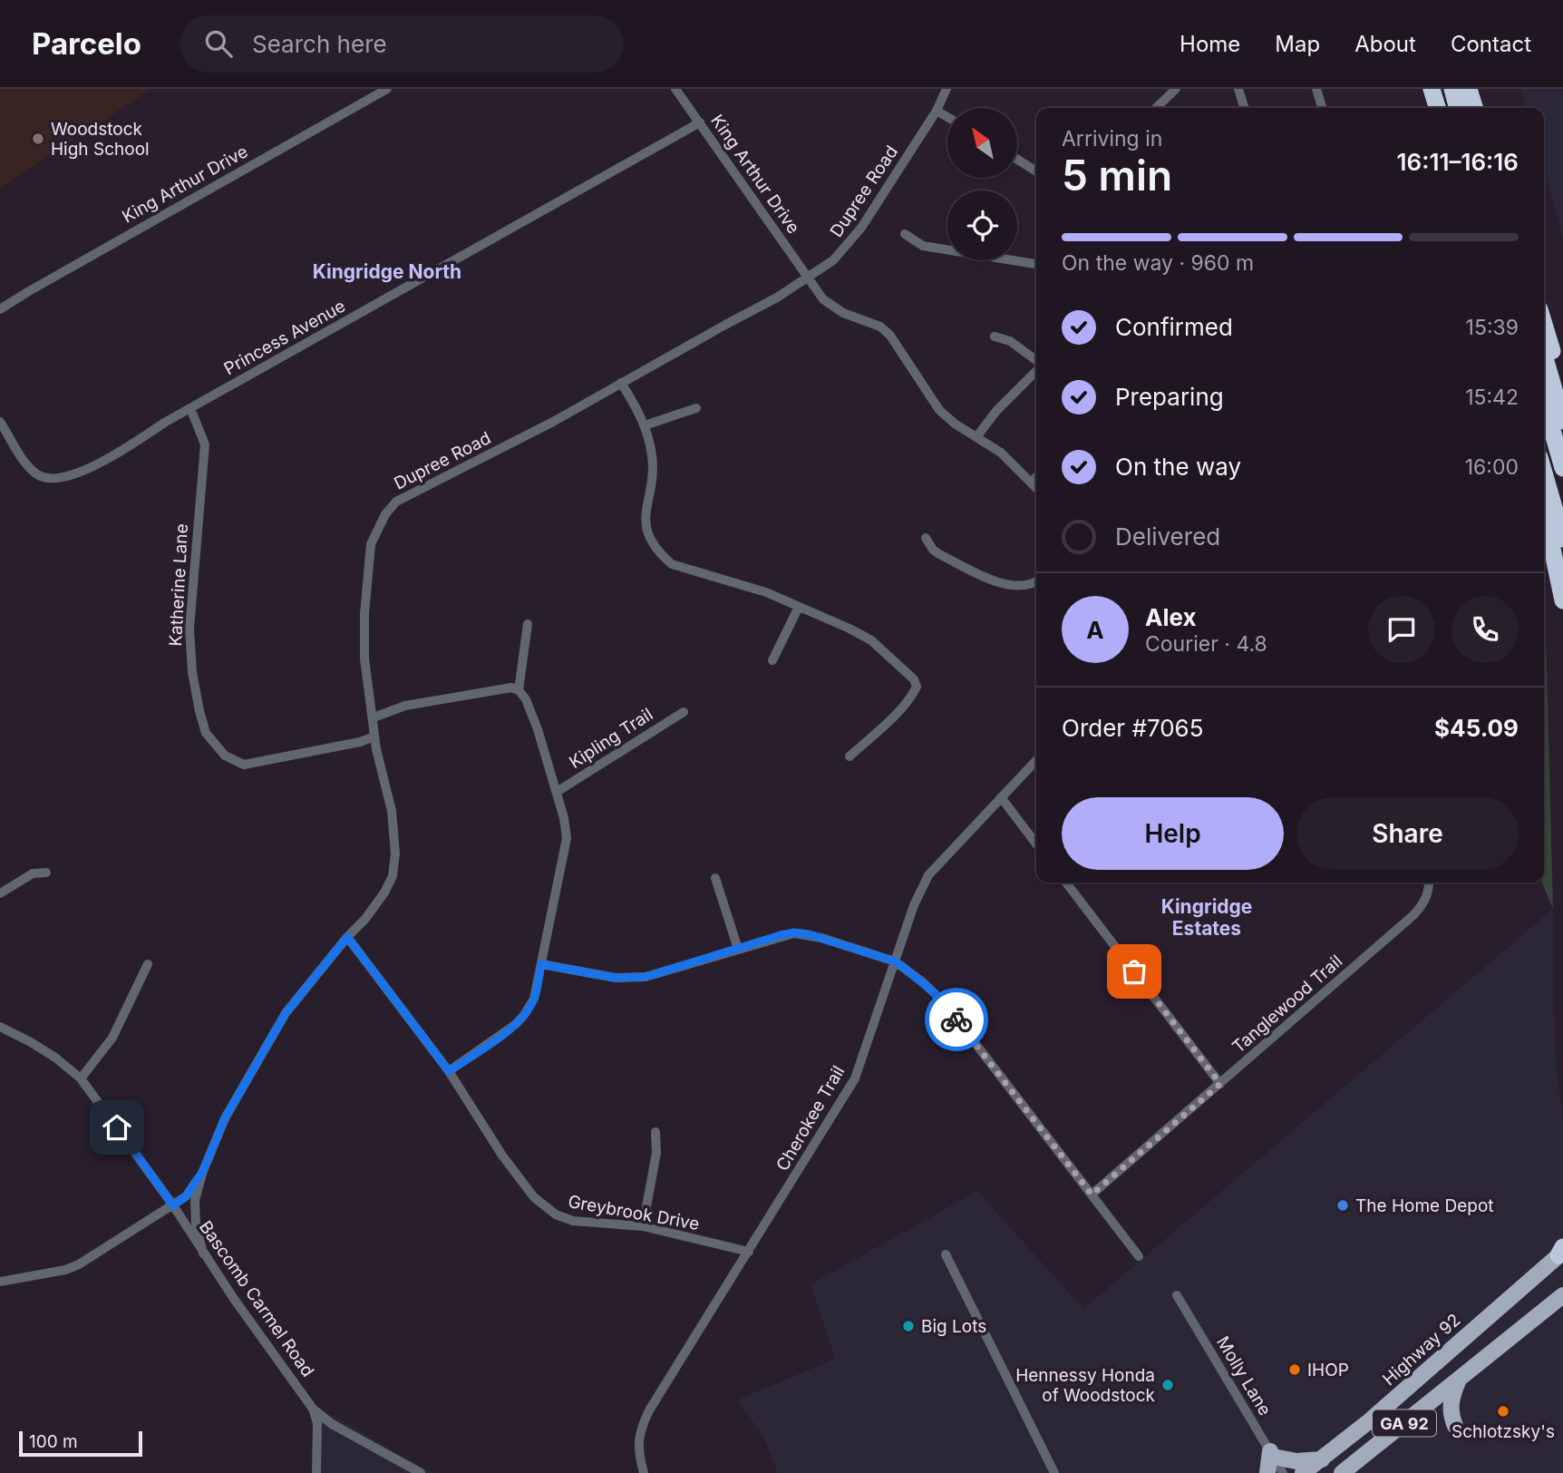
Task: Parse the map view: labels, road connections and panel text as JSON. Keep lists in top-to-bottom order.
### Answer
{
  "streets": {
    "main road": ["Highway 92", "GA 92"],
    "street": [
      "King Arthur Drive",
      "Dupree Road",
      "Princess Avenue",
      "Katherine Lane",
      "Kipling Trail",
      "Tanglewood Trail",
      "Cherokee Trail",
      "Greybrook Drive",
      "Bascomb Carmel Road",
      "Molly Lane"
    ]
  },
  "crossings": [
    ["King Arthur Drive", "Dupree Road"],
    ["King Arthur Drive", "Princess Avenue"],
    ["Dupree Road", "Katherine Lane"],
    ["Dupree Road", "Greybrook Drive"],
    ["Dupree Road", "Bascomb Carmel Road"],
    ["Princess Avenue", "Katherine Lane"],
    ["Cherokee Trail", "Greybrook Drive"]
  ],
  "districts": ["Kingridge North", "Kingridge Estates"],
  "places": [
    "Woodstock High School",
    "The Home Depot",
    "Big Lots",
    "IHOP",
    "Hennessy Honda of Woodstock",
    "Schlotzsky's"
  ],
  "scale_bar": "100 m",
  "north": "top left",
  "page": {
    "header": "Parcelo",
    "search": "Search here",
    "nav": [
      "Home",
      "Map",
      "About",
      "Contact"
    ],
    "heading": ["5 min", "Arriving in", "16:11–16:16"],
    "panel": [
      "Alex",
      "Courier · 4.8",
      "Order #7065",
      "$45.09"
    ],
    "bar": "On the way · 960 m",
    "list": [
      ["Confirmed", "15:39"],
      ["Preparing", "15:42"],
      ["On the way", "16:00"],
      "Delivered"
    ],
    "round": "A",
    "buttons": ["Help", "Share"],
    "scale": "100 m"
  }
}
